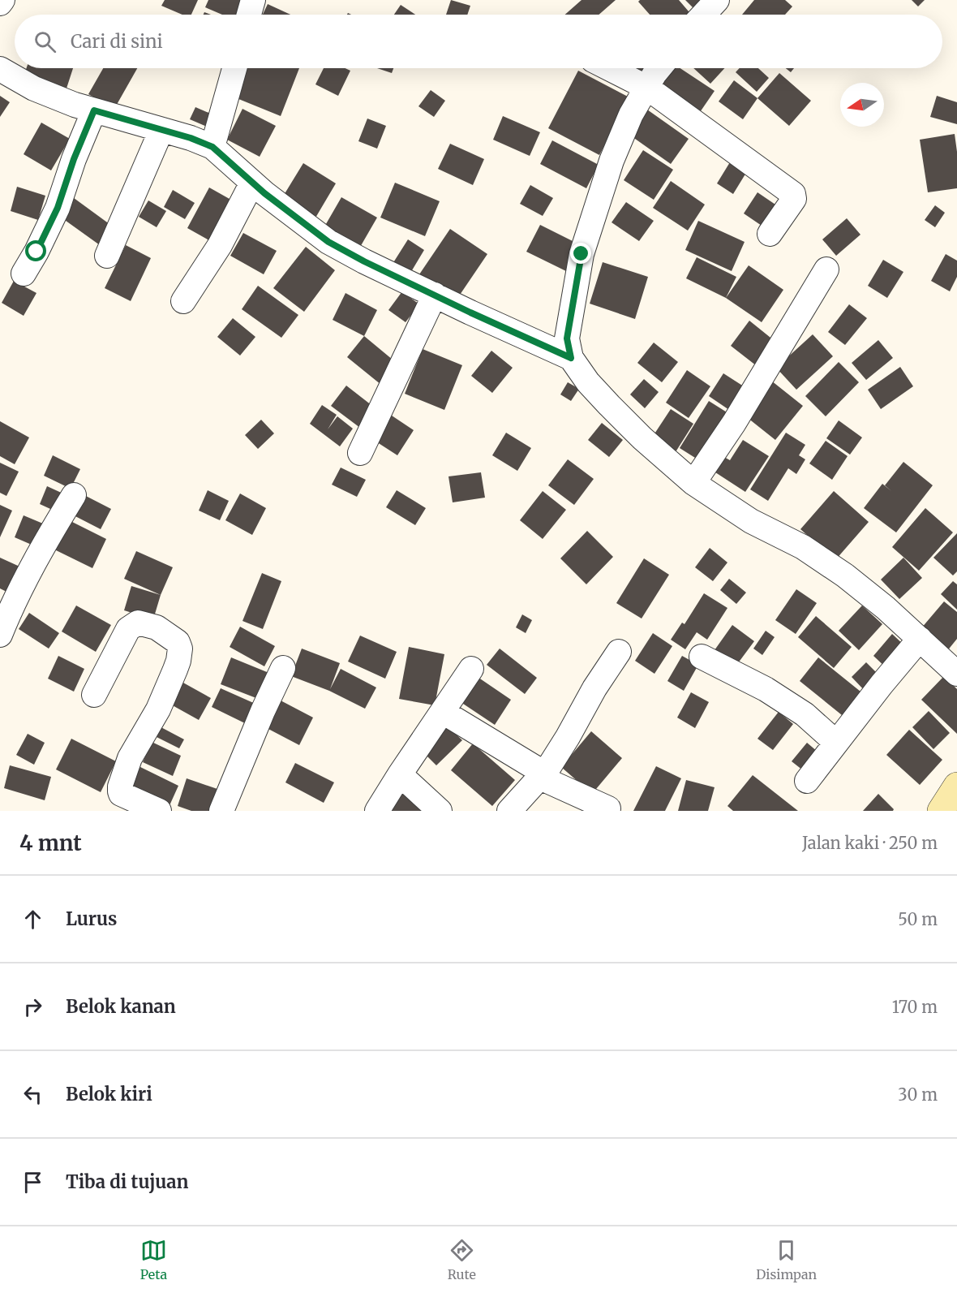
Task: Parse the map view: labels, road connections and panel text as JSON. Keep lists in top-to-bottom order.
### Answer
{
  "north": "left",
  "page": {
    "search": "Cari di sini",
    "heading": ["4 mnt", "Jalan kaki · 250 m"],
    "list": [
      ["Lurus", "50 m"],
      ["Belok kanan", "170 m"],
      ["Belok kiri", "30 m"],
      "Tiba di tujuan"
    ],
    "nav": ["Peta", "Rute", "Disimpan"]
  }
}
